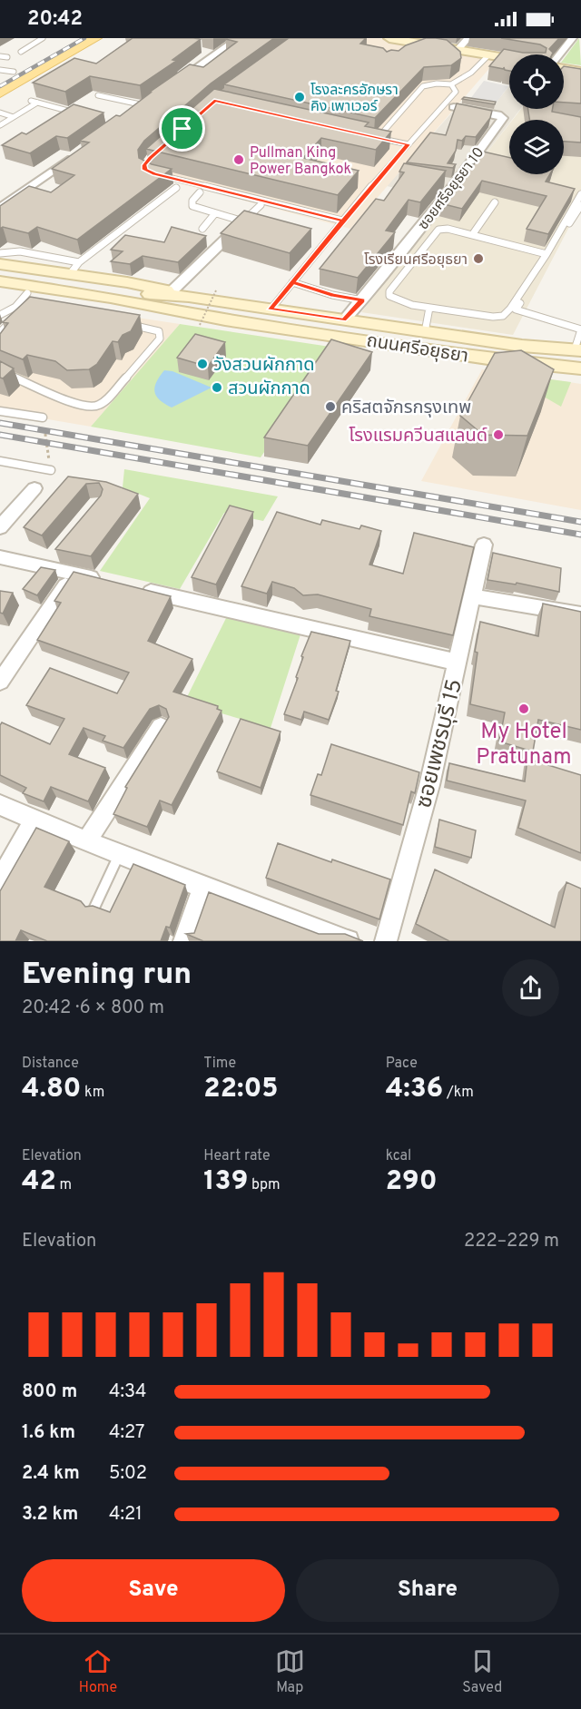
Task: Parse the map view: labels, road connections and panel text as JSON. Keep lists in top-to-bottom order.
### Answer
{
  "streets": {
    "main road": ["ถนนศรีอยุธยา"],
    "street": ["ซอยศรีอยุธยา 10", "ซอยเพชรบุรี 15"]
  },
  "crossings": [
    ["ซอยศรีอยุธยา 10", "ถนนศรีอยุธยา"]
  ],
  "places": [
    "โรงละครอักษรา คิง เพาเวอร์",
    "Pullman King Power Bangkok",
    "โรงเรียนศรีอยุธยา",
    "วังสวนผักกาด",
    "สวนผักกาด",
    "คริสตจักรกรุงเทพ",
    "โรงแรมควีนสแลนด์",
    "My Hotel Pratunam"
  ],
  "page": {
    "status": "20:42",
    "heading": ["Evening run", "20:42 · 6 × 800 m"],
    "stats": [
      ["Distance", "4.80 km"],
      ["Time", "22:05"],
      ["Pace", "4:36 /km"],
      ["Elevation", "42 m"],
      ["Heart rate", "139 bpm"],
      ["kcal", "290"]
    ],
    "chart": ["Elevation", "222–229 m"],
    "list": [
      {
        "name": "800 m",
        "note": "4:34"
      },
      {
        "name": "1.6 km",
        "note": "4:27"
      },
      {
        "name": "2.4 km",
        "note": "5:02"
      },
      {
        "name": "3.2 km",
        "note": "4:21"
      }
    ],
    "buttons": ["Save", "Share"],
    "tabs": ["Home", "Map", "Saved"]
  }
}
